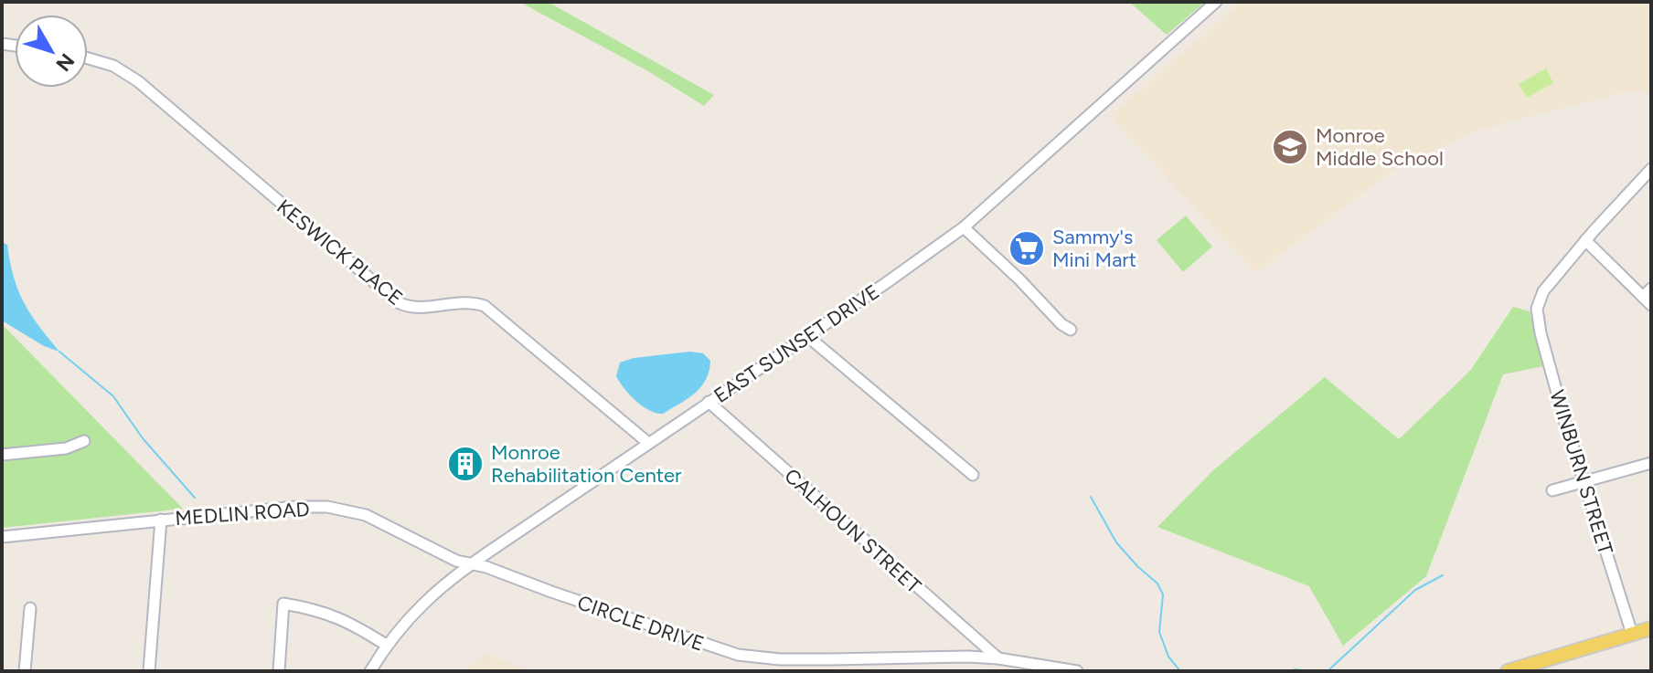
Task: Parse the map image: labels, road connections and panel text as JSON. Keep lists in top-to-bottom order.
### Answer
{
  "streets": {
    "street": [
      "KESWICK PLACE",
      "EAST SUNSET DRIVE",
      "WINBURN STREET",
      "MEDLIN ROAD",
      "CALHOUN STREET",
      "CIRCLE DRIVE"
    ]
  },
  "crossings": [
    ["KESWICK PLACE", "EAST SUNSET DRIVE"],
    ["EAST SUNSET DRIVE", "MEDLIN ROAD"],
    ["EAST SUNSET DRIVE", "CALHOUN STREET"],
    ["EAST SUNSET DRIVE", "CIRCLE DRIVE"],
    ["MEDLIN ROAD", "CIRCLE DRIVE"],
    ["CALHOUN STREET", "CIRCLE DRIVE"]
  ],
  "places": {
    "school or university": ["Monroe Middle School"],
    "supermarket": ["Sammy's Mini Mart"],
    "building": ["Monroe Rehabilitation Center"]
  },
  "north": "bottom right"
}
